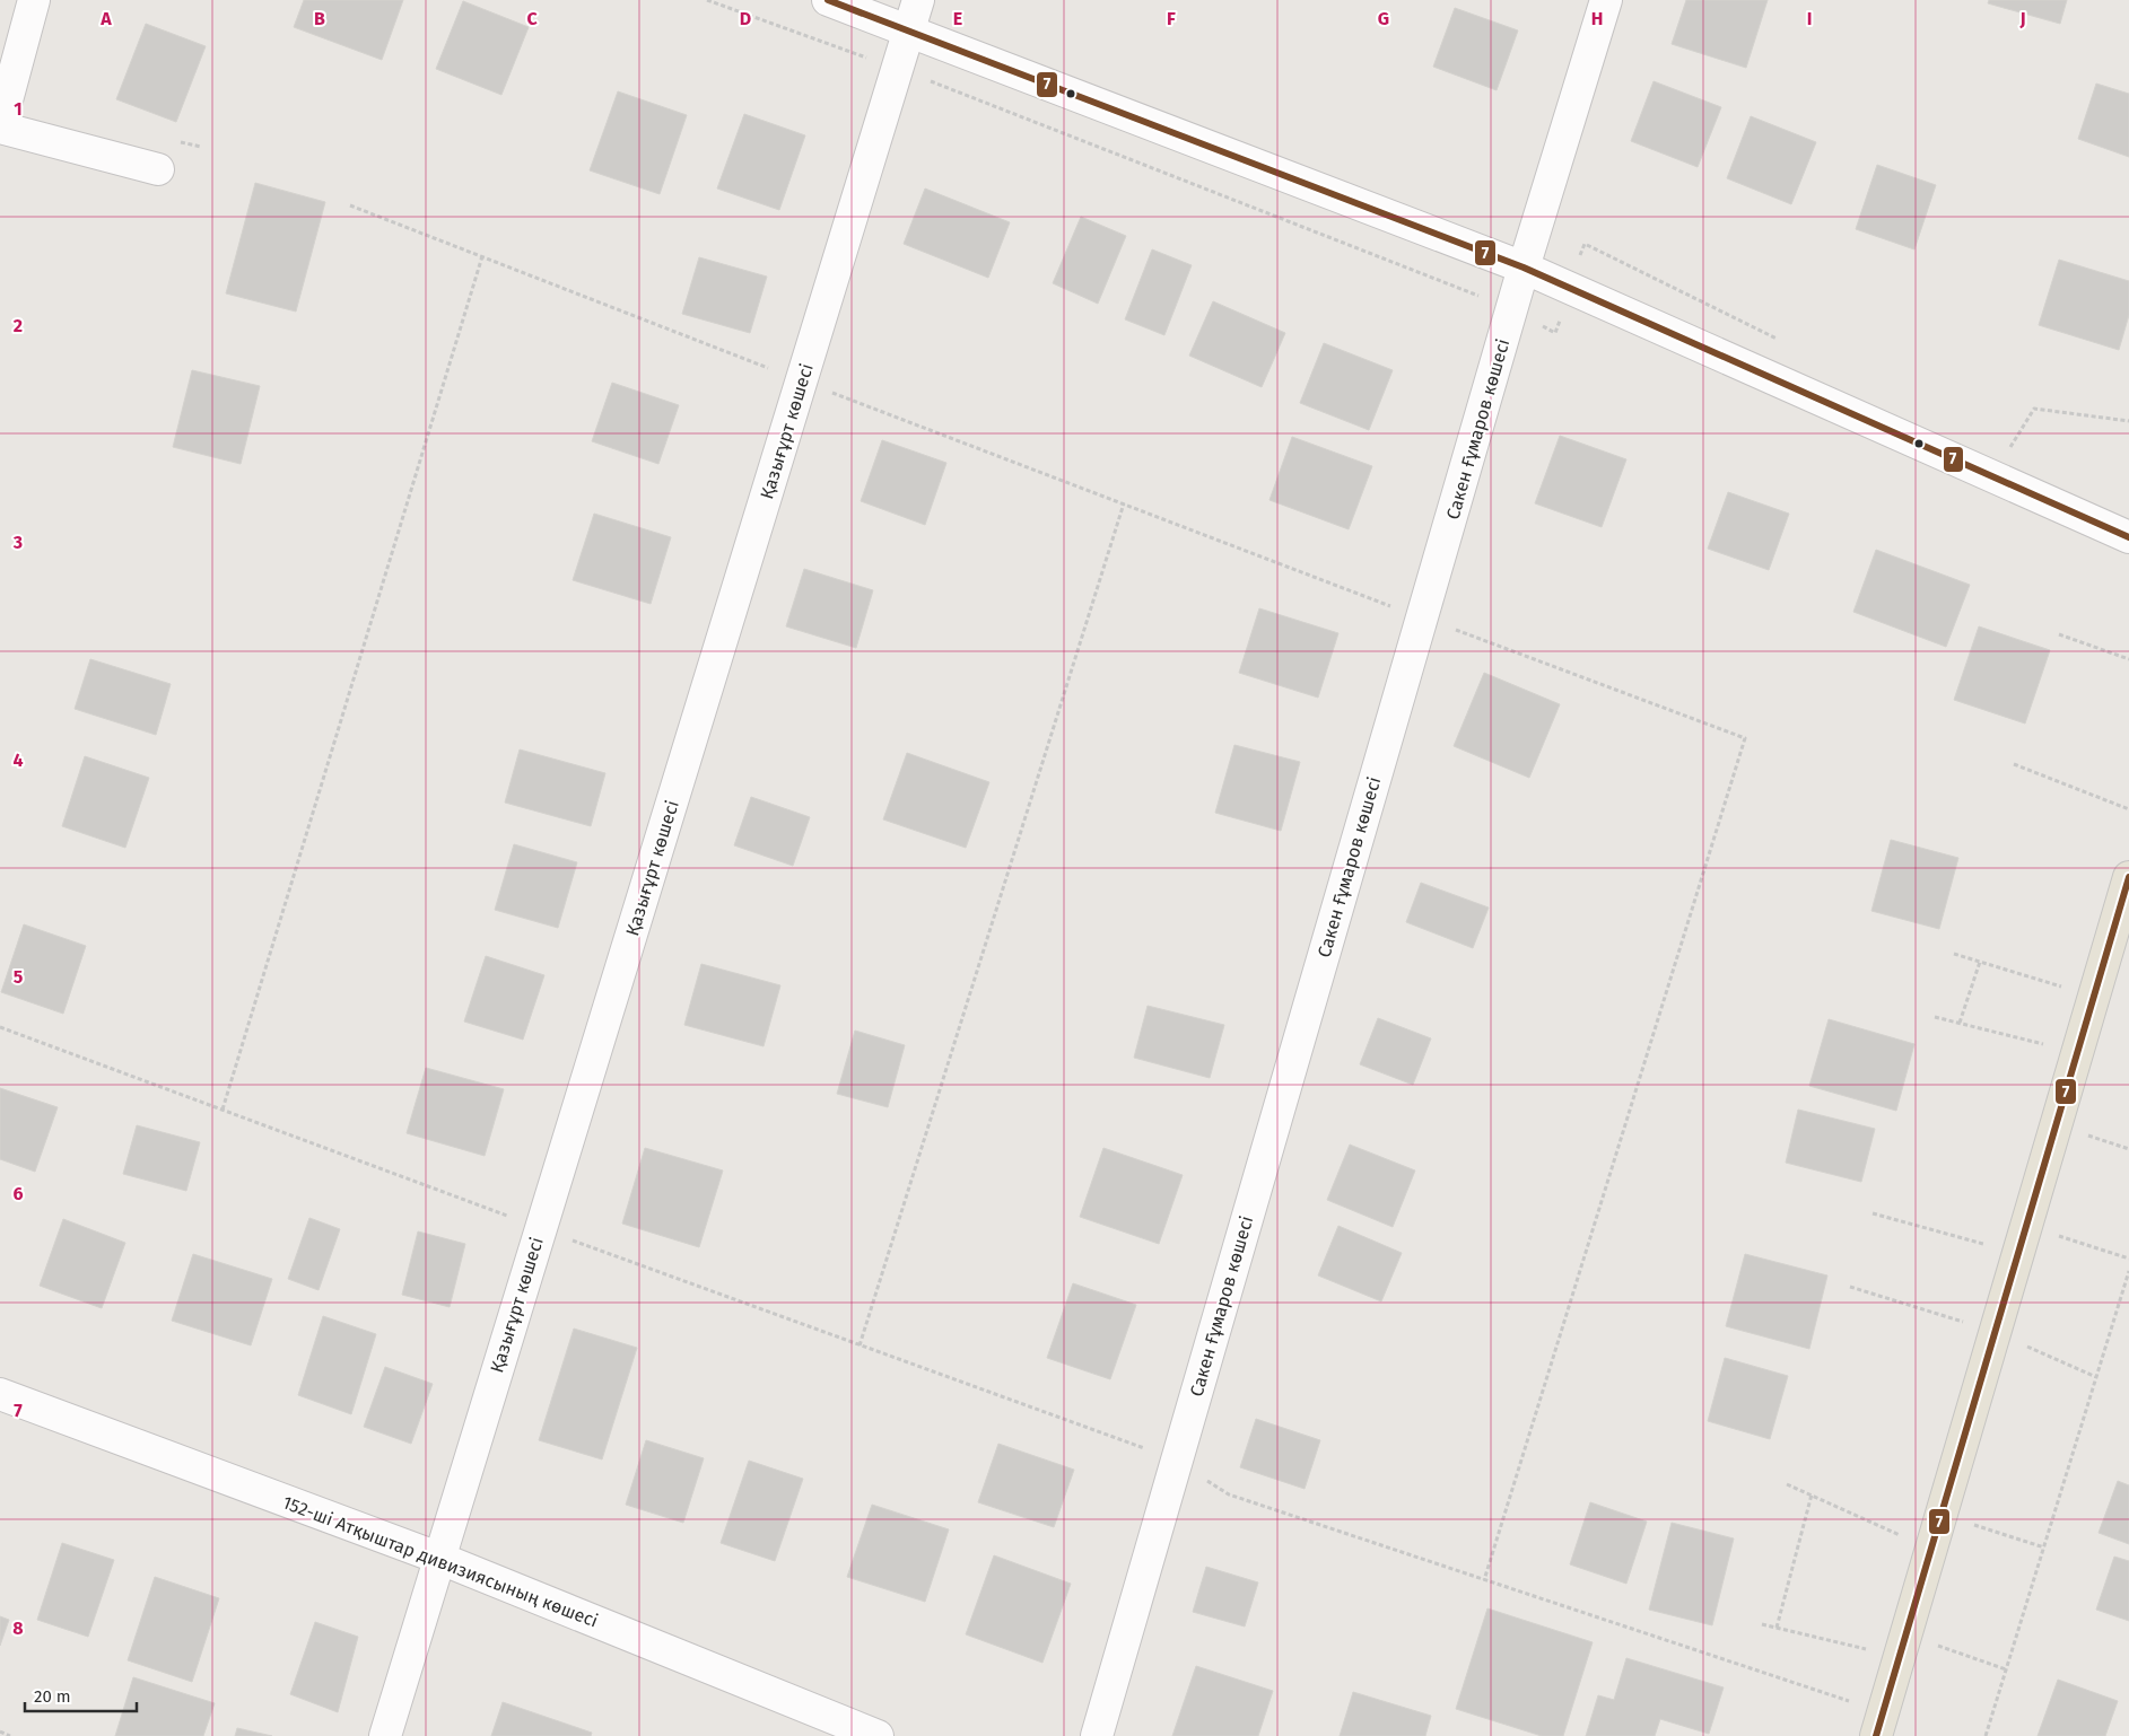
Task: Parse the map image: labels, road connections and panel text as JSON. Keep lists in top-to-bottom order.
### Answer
{
  "streets": {
    "street": ["Сакен Ғұмаров көшесі", "Қазығұрт көшесі", "152-ші Атқыштар дивизиясының көшесі"]
  },
  "crossings": [
    ["Қазығұрт көшесі", "152-ші Атқыштар дивизиясының көшесі"]
  ],
  "lines": ["transit line 7"],
  "scale_bar": "20 m",
  "grid": {
    "columns": [
      "A",
      "B",
      "C",
      "D",
      "E",
      "F",
      "G",
      "H",
      "I",
      "J"
    ],
    "rows": [
      "1",
      "2",
      "3",
      "4",
      "5",
      "6",
      "7",
      "8"
    ]
  }
}
